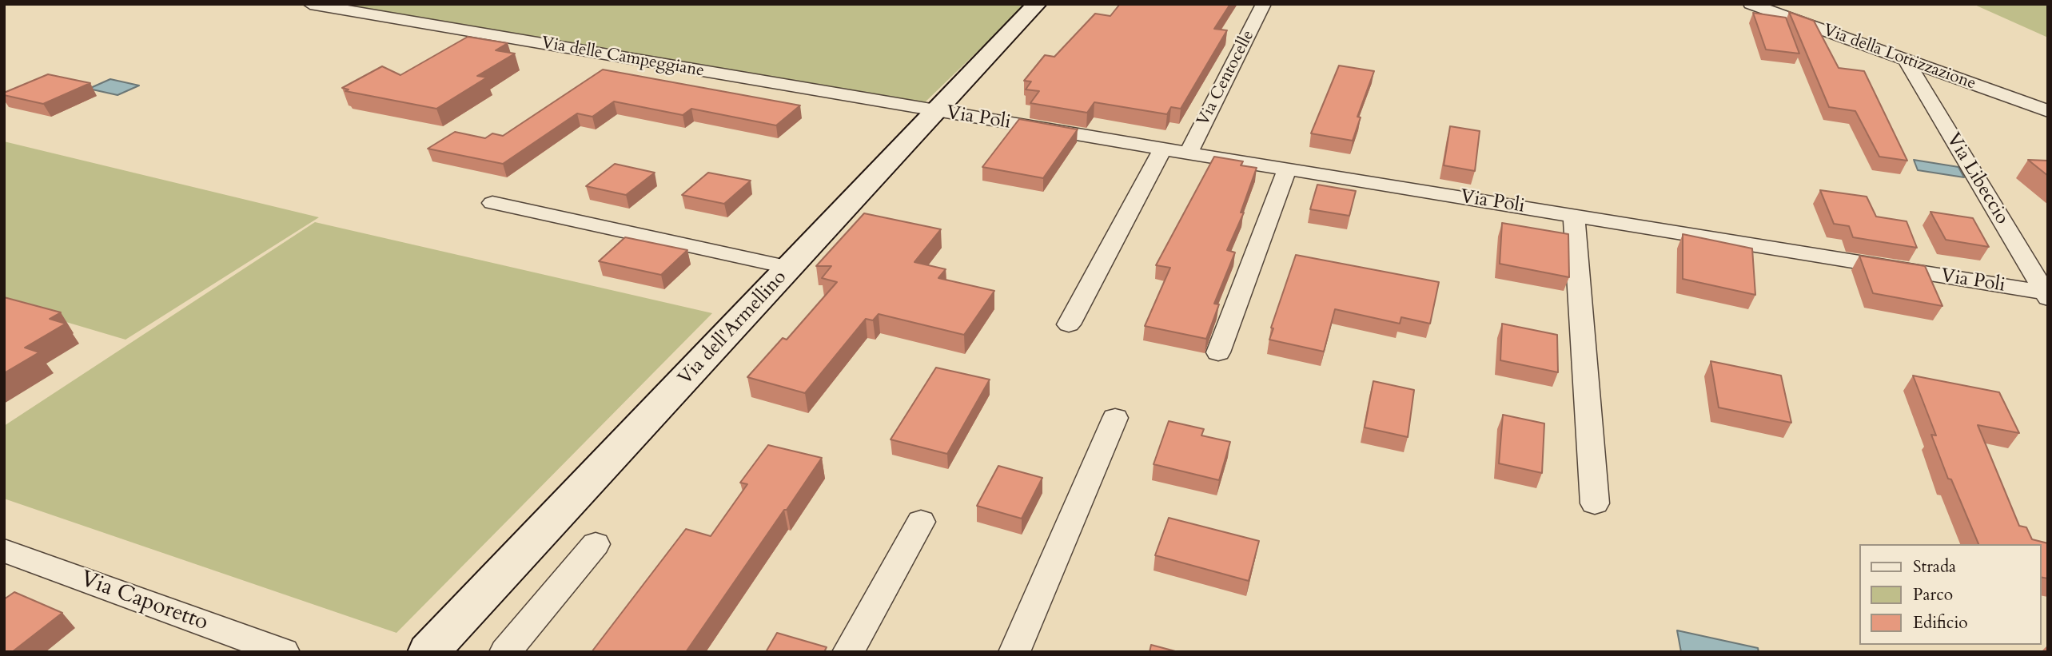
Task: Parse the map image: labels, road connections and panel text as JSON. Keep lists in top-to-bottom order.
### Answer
{
  "streets": {
    "street": [
      "Via delle Campeggiane",
      "Via della Lottizzazione",
      "Via Centocelle",
      "Via Poli",
      "Via Libeccio",
      "Via dell'Armellino",
      "Via Caporetto"
    ]
  },
  "crossings": [
    ["Via delle Campeggiane", "Via Poli"],
    ["Via delle Campeggiane", "Via dell'Armellino"],
    ["Via della Lottizzazione", "Via Libeccio"],
    ["Via Centocelle", "Via Poli"],
    ["Via Poli", "Via Libeccio"],
    ["Via Poli", "Via dell'Armellino"]
  ],
  "legend": ["Strada", "Parco", "Edificio"]
}
